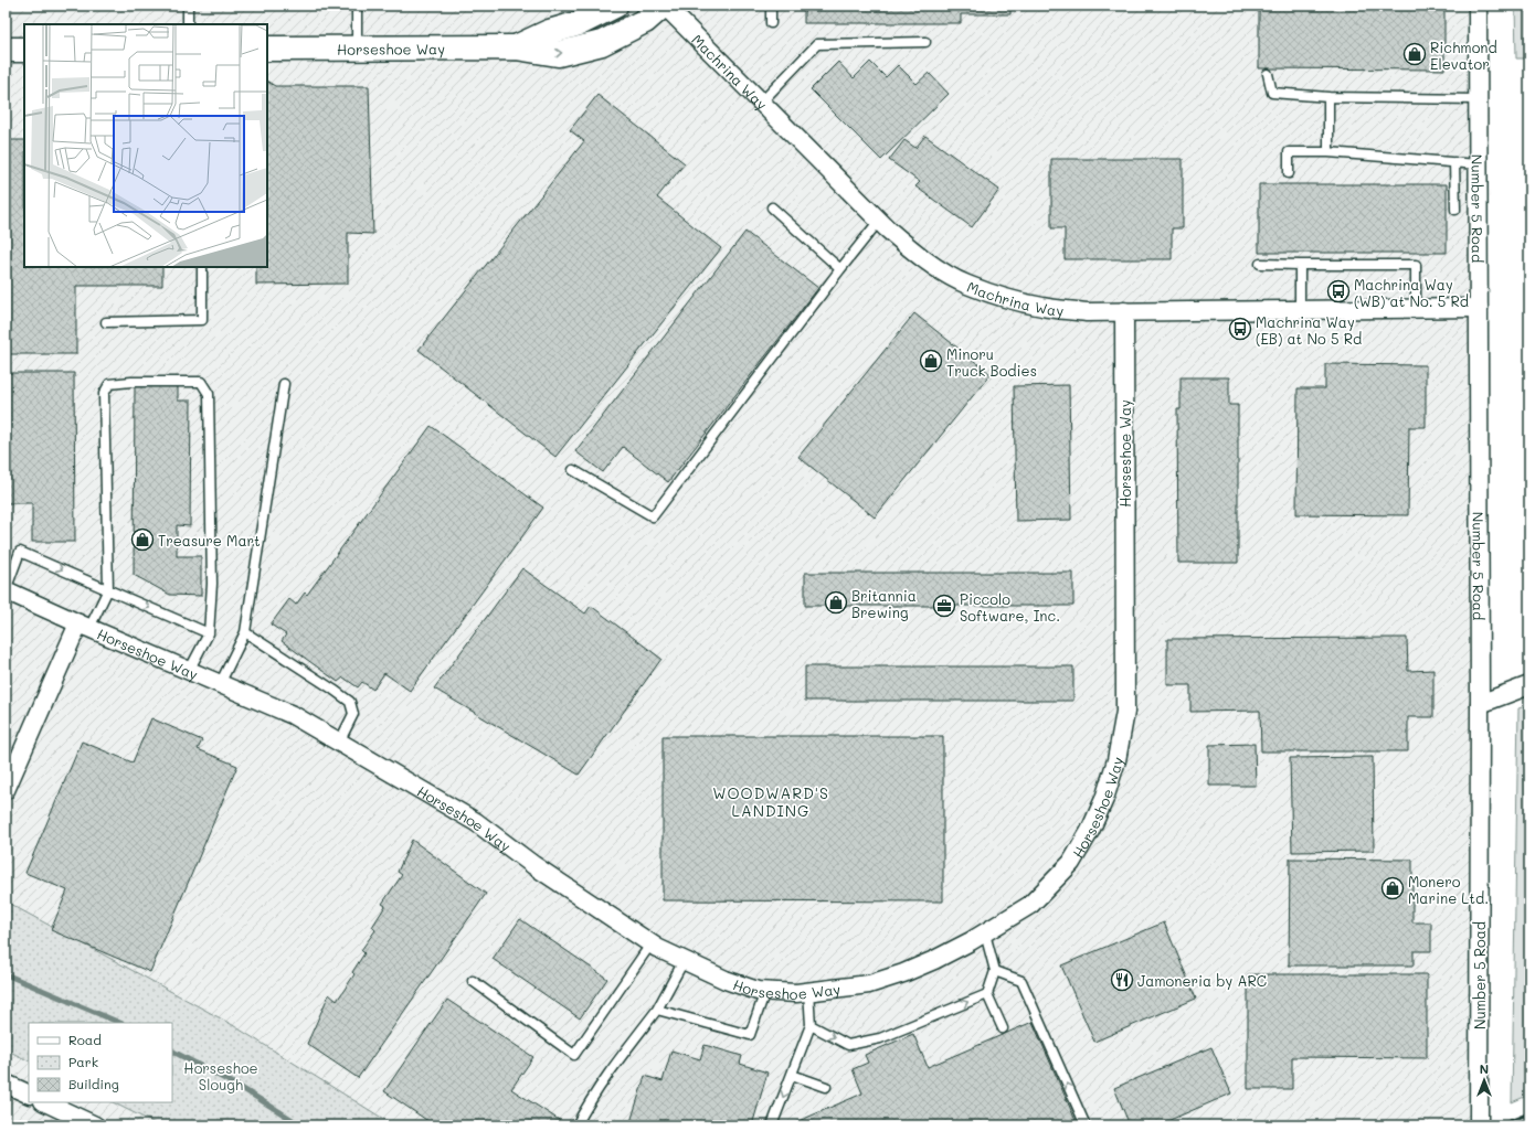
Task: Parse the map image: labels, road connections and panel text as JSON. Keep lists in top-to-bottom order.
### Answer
{
  "streets": {
    "street": ["Horseshoe Way", "Machrina Way", "Number 5 Road"]
  },
  "crossings": [
    ["Horseshoe Way", "Machrina Way"],
    ["Machrina Way", "Number 5 Road"]
  ],
  "districts": ["WOODWARD'S LANDING"],
  "parks": ["Horseshoe Slough"],
  "places": {
    "shop": [
      "Richmond Elevator",
      "Minoru Truck Bodies",
      "Treasure Mart",
      "Britannia Brewing",
      "Monero Marine Ltd."
    ],
    "bus stop": ["Machrina Way (WB) at No. 5 Rd", "Machrina Way (EB) at No 5 Rd"],
    "office": ["Piccolo Software, Inc."],
    "restaurant": ["Jamoneria by ARC"]
  },
  "legend": ["Road", "Park", "Building"],
  "north": "top"
}
